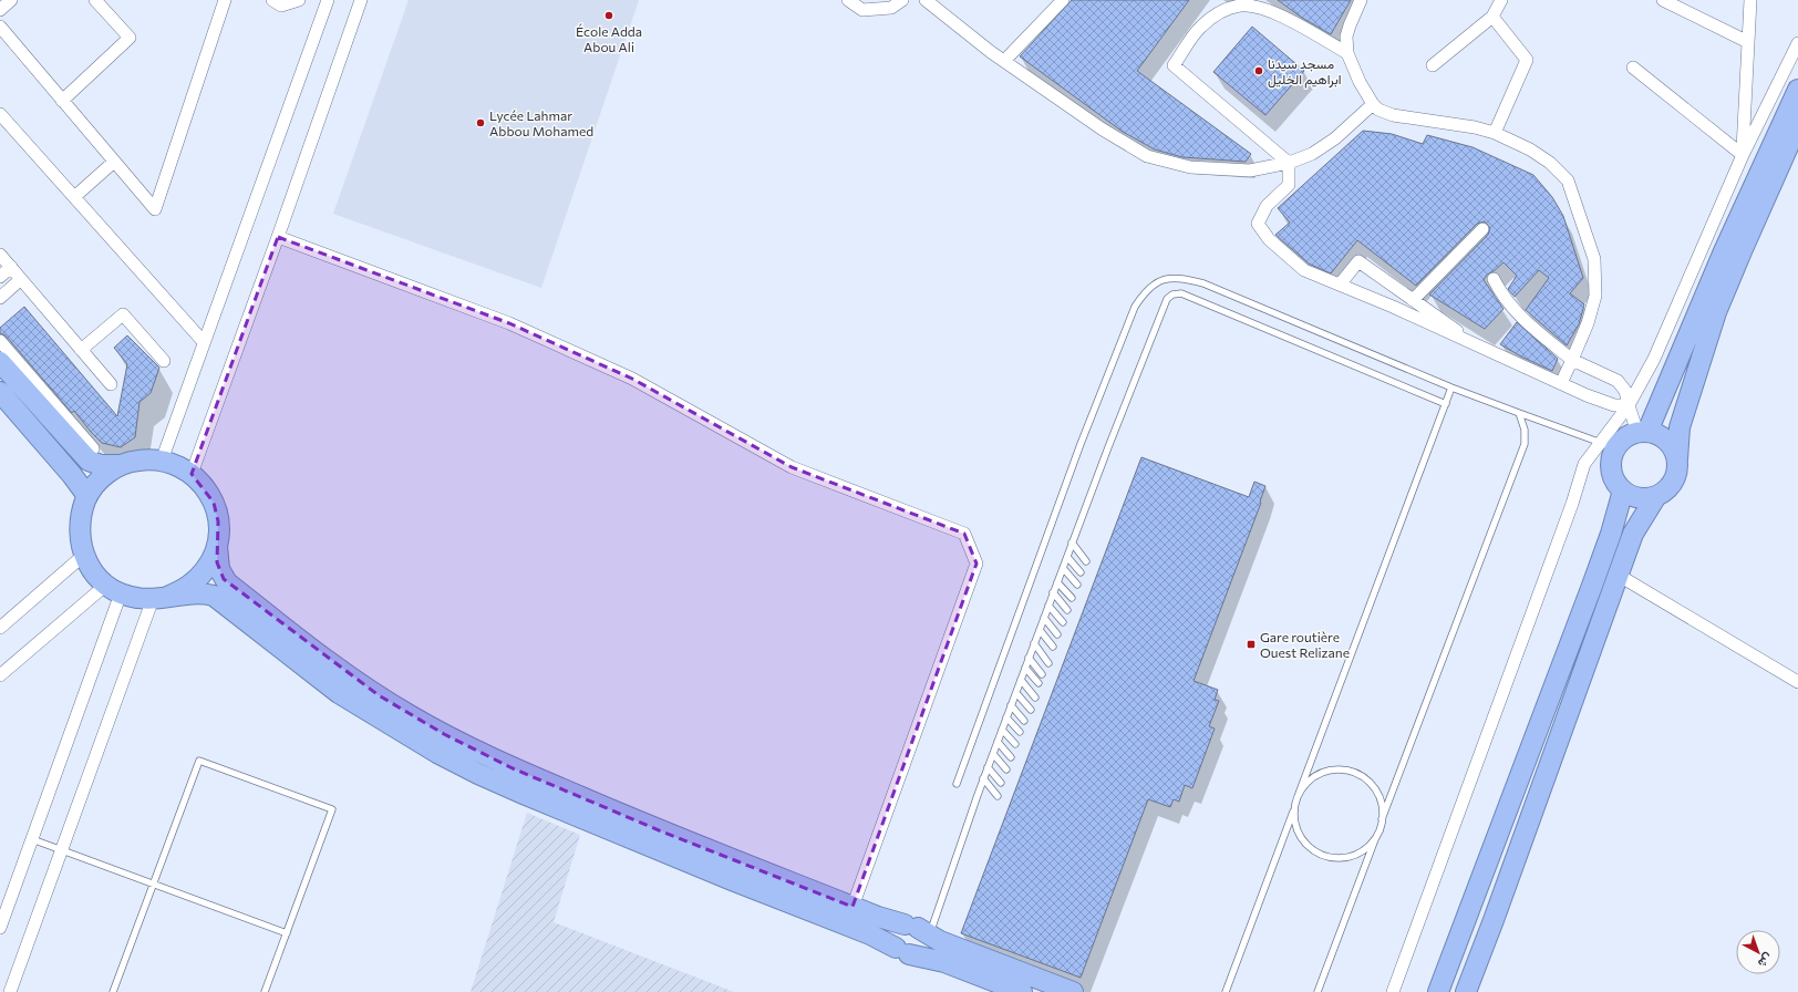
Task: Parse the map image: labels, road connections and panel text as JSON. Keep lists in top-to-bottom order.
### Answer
{
  "places": {
    "other": ["École Adda Abou Ali", "مسجد سيدنا ابراهيم الخليل", "Lycée Lahmar Abbou Mohamed"],
    "transit": ["Gare routière Ouest Relizane"]
  },
  "north": "bottom right"
}
